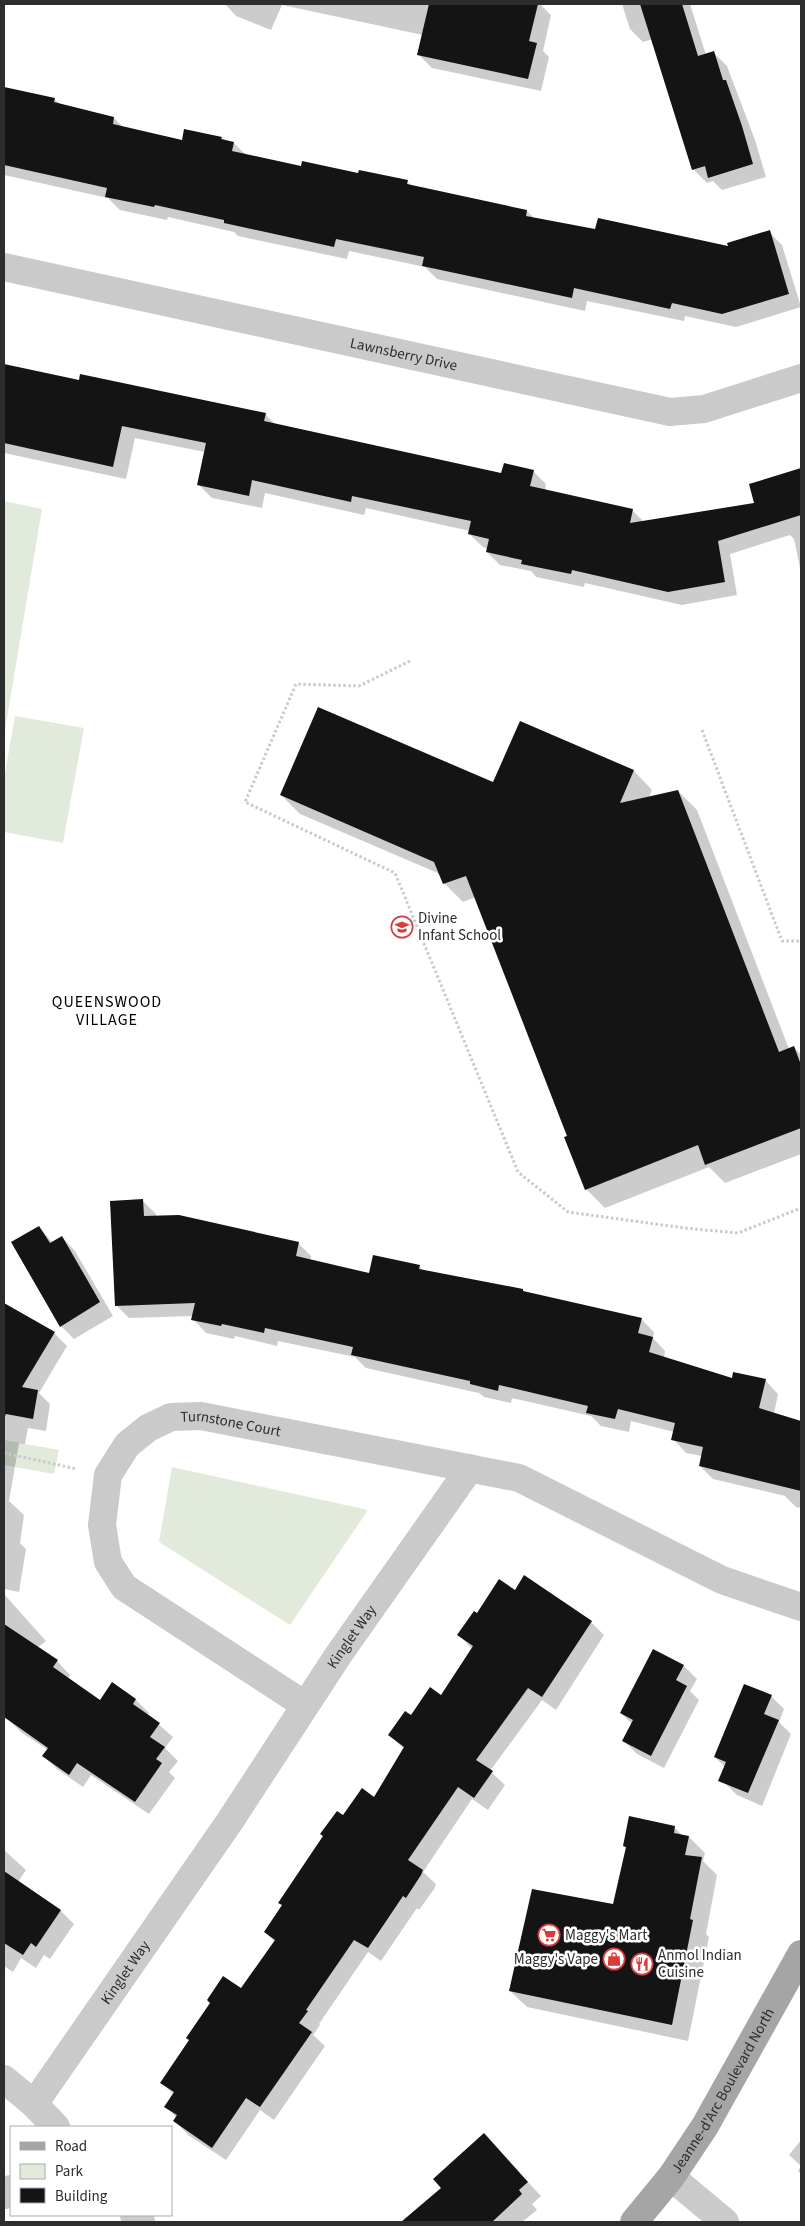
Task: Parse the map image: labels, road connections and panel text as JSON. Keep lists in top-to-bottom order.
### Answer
{
  "streets": {
    "main road": ["Jeanne-d'Arc Boulevard North"],
    "street": ["Lawnsberry Drive", "Turnstone Court", "Kinglet Way"]
  },
  "crossings": [
    ["Turnstone Court", "Kinglet Way"]
  ],
  "districts": ["QUEENSWOOD VILLAGE"],
  "places": {
    "school or university": ["Divine Infant School"],
    "supermarket": ["Maggy's Mart"],
    "shop": ["Maggy's Vape"],
    "restaurant": ["Anmol Indian Cuisine"]
  },
  "legend": ["Road", "Park", "Building"]
}
